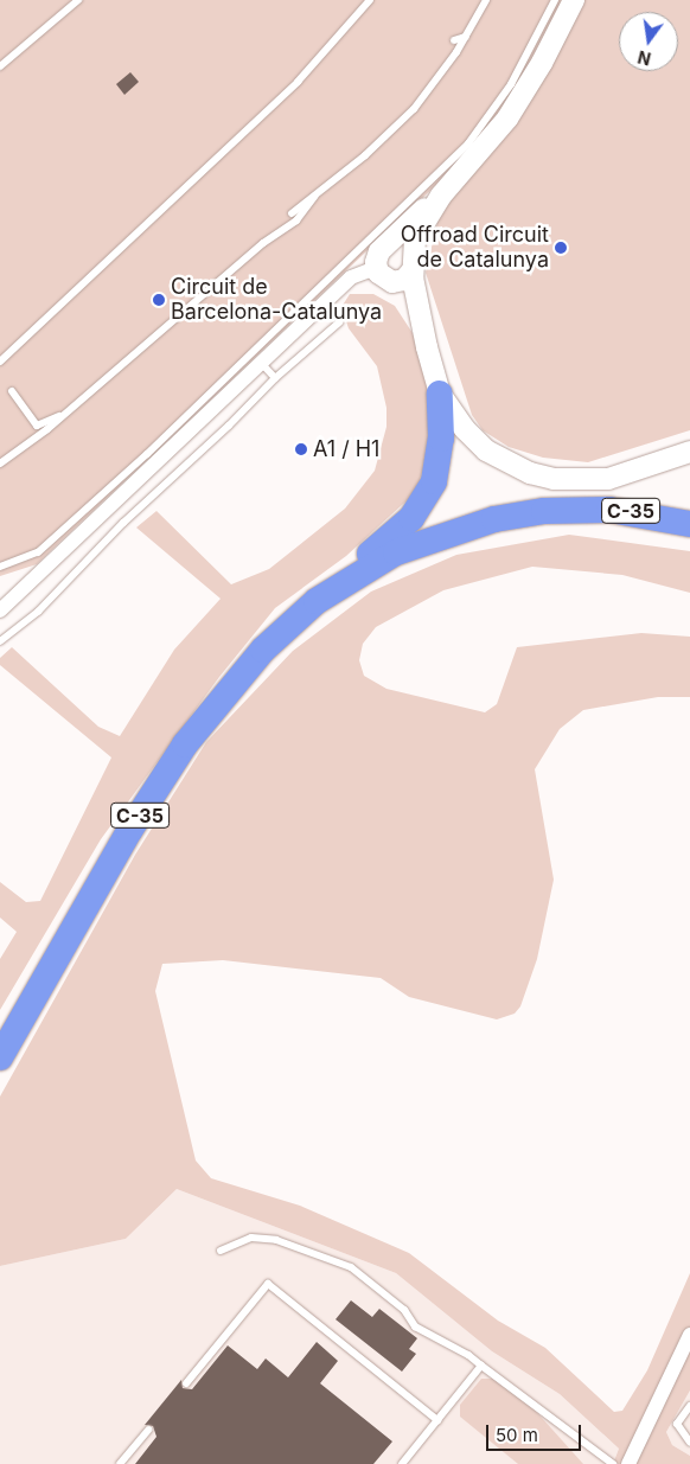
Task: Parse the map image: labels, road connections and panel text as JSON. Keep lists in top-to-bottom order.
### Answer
{
  "streets": {
    "highway": ["C-35"]
  },
  "places": ["Offroad Circuit de Catalunya", "Circuit de Barcelona-Catalunya", "A1 / H1"],
  "scale_bar": "50 m",
  "north": "bottom"
}
